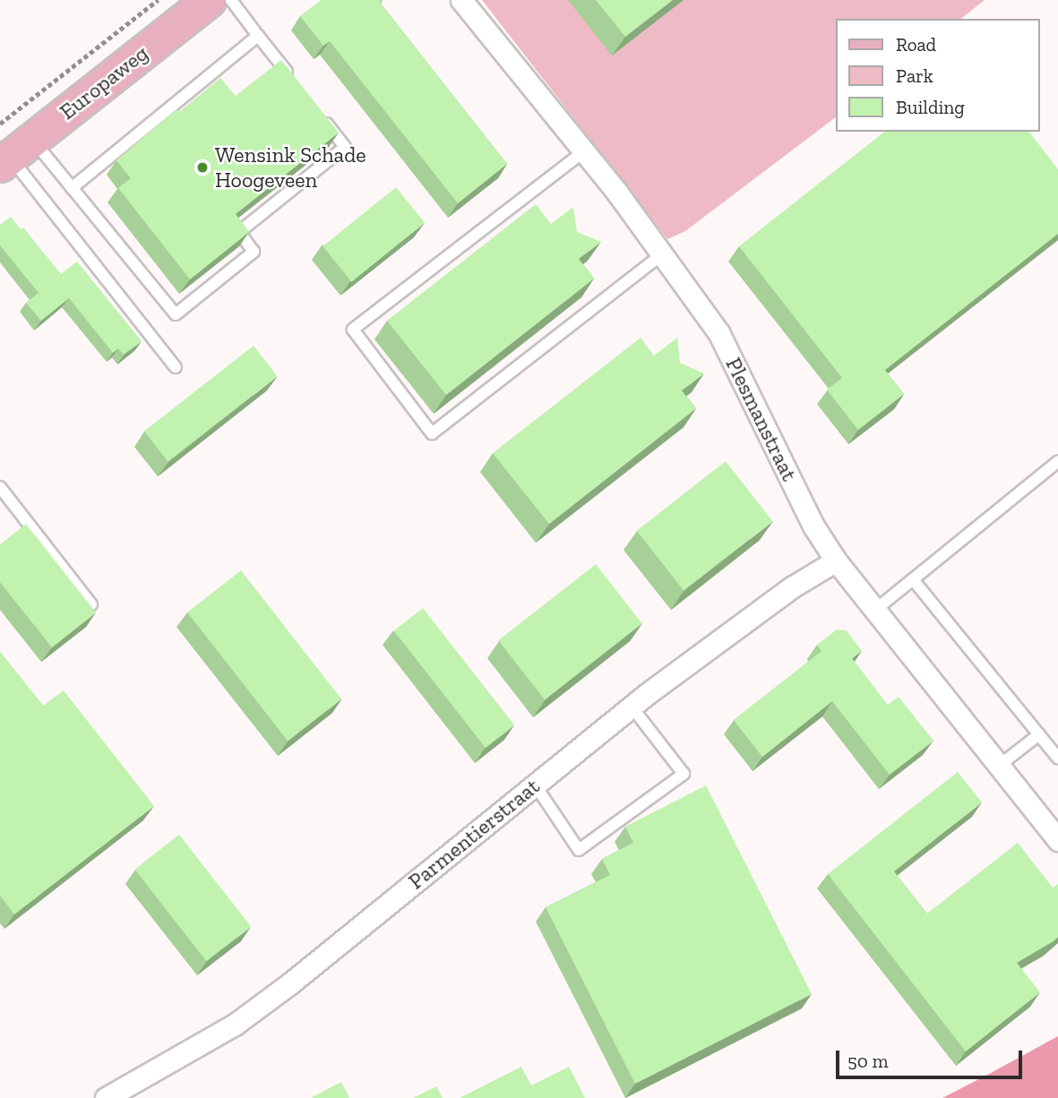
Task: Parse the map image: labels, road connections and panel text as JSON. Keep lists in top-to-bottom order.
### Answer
{
  "streets": {
    "main road": ["Europaweg"],
    "street": ["Plesmanstraat", "Parmentierstraat"]
  },
  "crossings": [
    ["Plesmanstraat", "Parmentierstraat"]
  ],
  "places": ["Wensink Schade Hoogeveen"],
  "legend": ["Road", "Park", "Building"],
  "scale_bar": "50 m"
}
